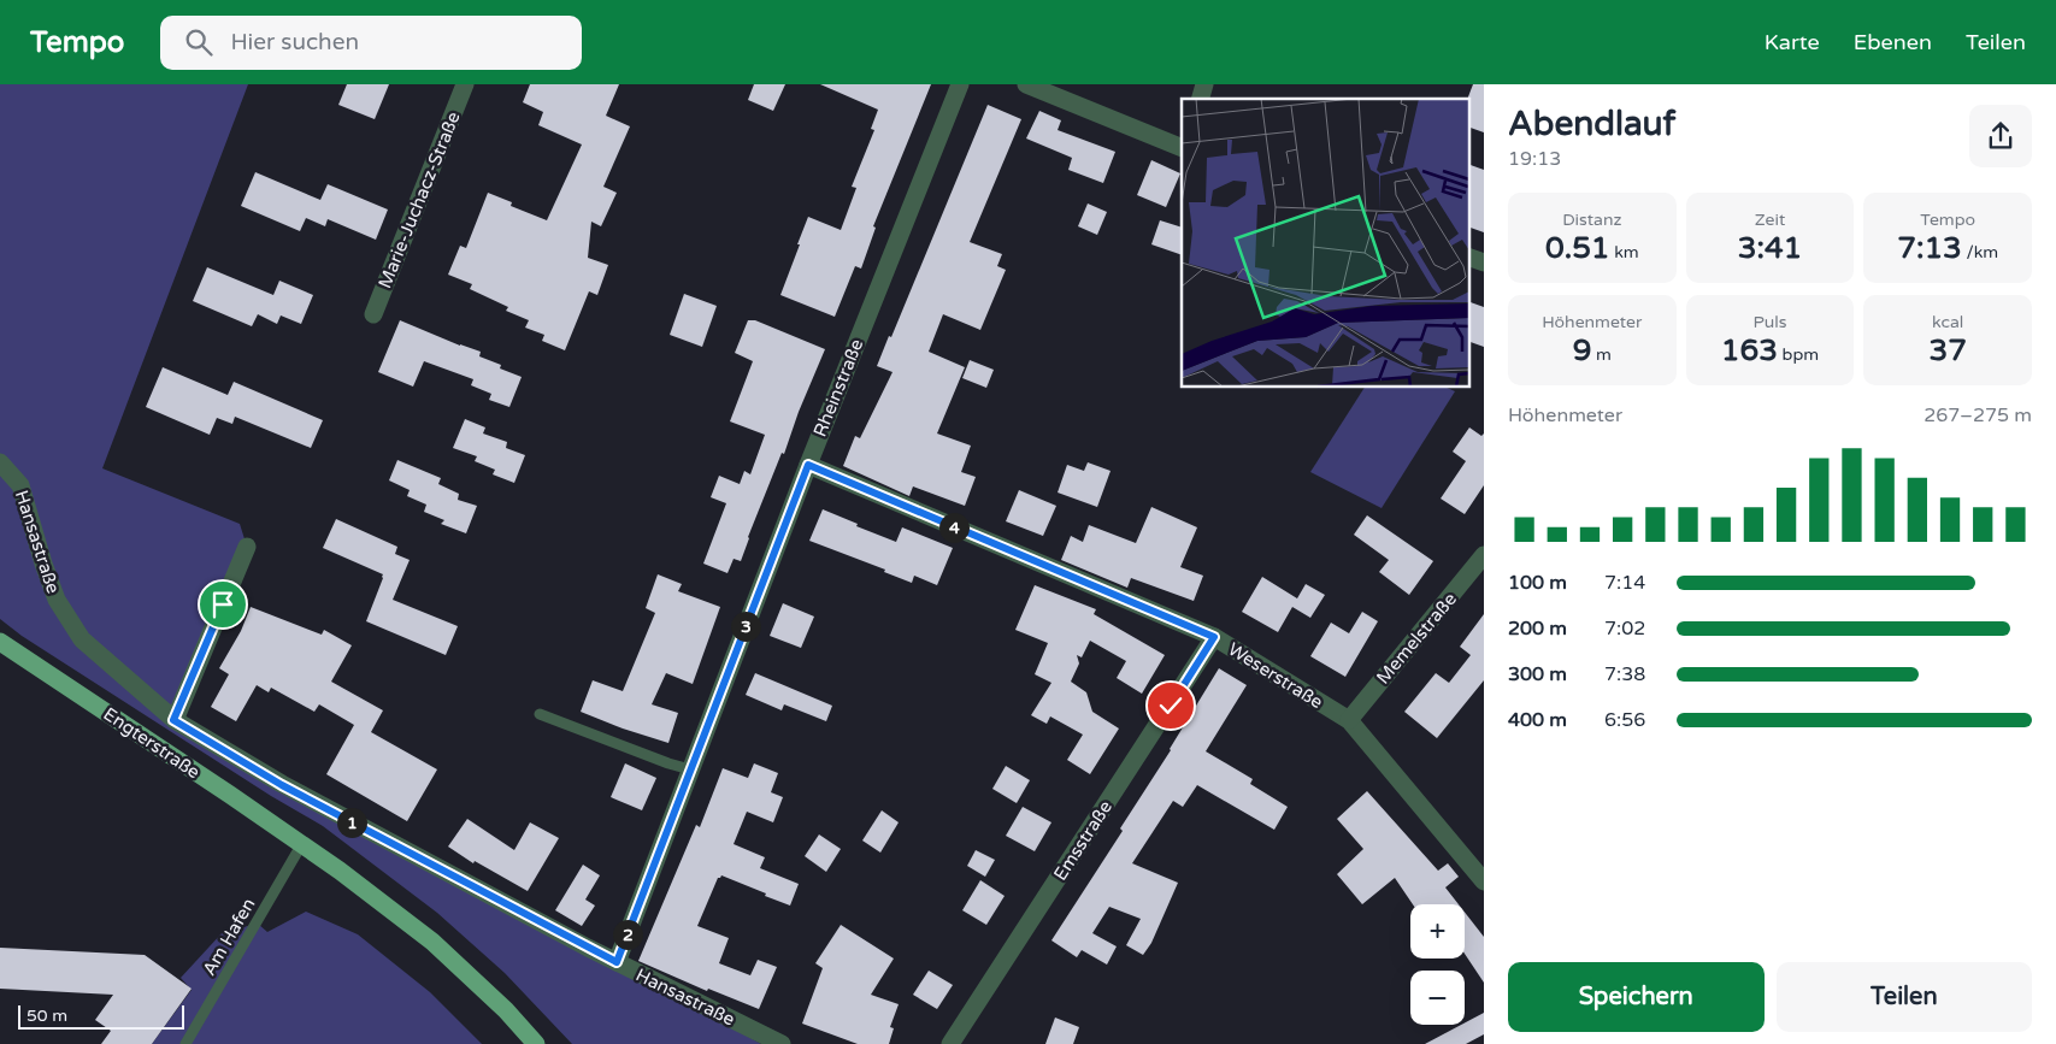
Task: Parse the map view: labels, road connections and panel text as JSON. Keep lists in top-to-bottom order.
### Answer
{
  "streets": {
    "main road": ["Engterstraße"],
    "street": [
      "Marie-Juchacz-Straße",
      "Rheinstraße",
      "Hansastraße",
      "Memelstraße",
      "Weserstraße",
      "Emsstraße"
    ],
    "lane": ["Am Hafen"]
  },
  "crossings": [
    ["Rheinstraße", "Hansastraße"],
    ["Rheinstraße", "Weserstraße"],
    ["Memelstraße", "Weserstraße"],
    ["Weserstraße", "Emsstraße"],
    ["Engterstraße", "Am Hafen"]
  ],
  "scale_bar": "50 m",
  "page": {
    "header": "Tempo",
    "search": "Hier suchen",
    "nav": ["Karte", "Ebenen", "Teilen"],
    "heading": ["Abendlauf", "19:13"],
    "stats": [
      ["Distanz", "0.51 km"],
      ["Zeit", "3:41"],
      ["Tempo", "7:13 /km"],
      ["Höhenmeter", "9 m"],
      ["Puls", "163 bpm"],
      ["kcal", "37"]
    ],
    "chart": ["Höhenmeter", "267–275 m"],
    "pins": [
      "4",
      "3",
      "1",
      "2"
    ],
    "list": [
      {
        "name": "100 m",
        "note": "7:14"
      },
      {
        "name": "200 m",
        "note": "7:02"
      },
      {
        "name": "300 m",
        "note": "7:38"
      },
      {
        "name": "400 m",
        "note": "6:56"
      }
    ],
    "map_buttons": ["+", "−"],
    "buttons": ["Speichern", "Teilen"],
    "scale": "50 m"
  }
}
